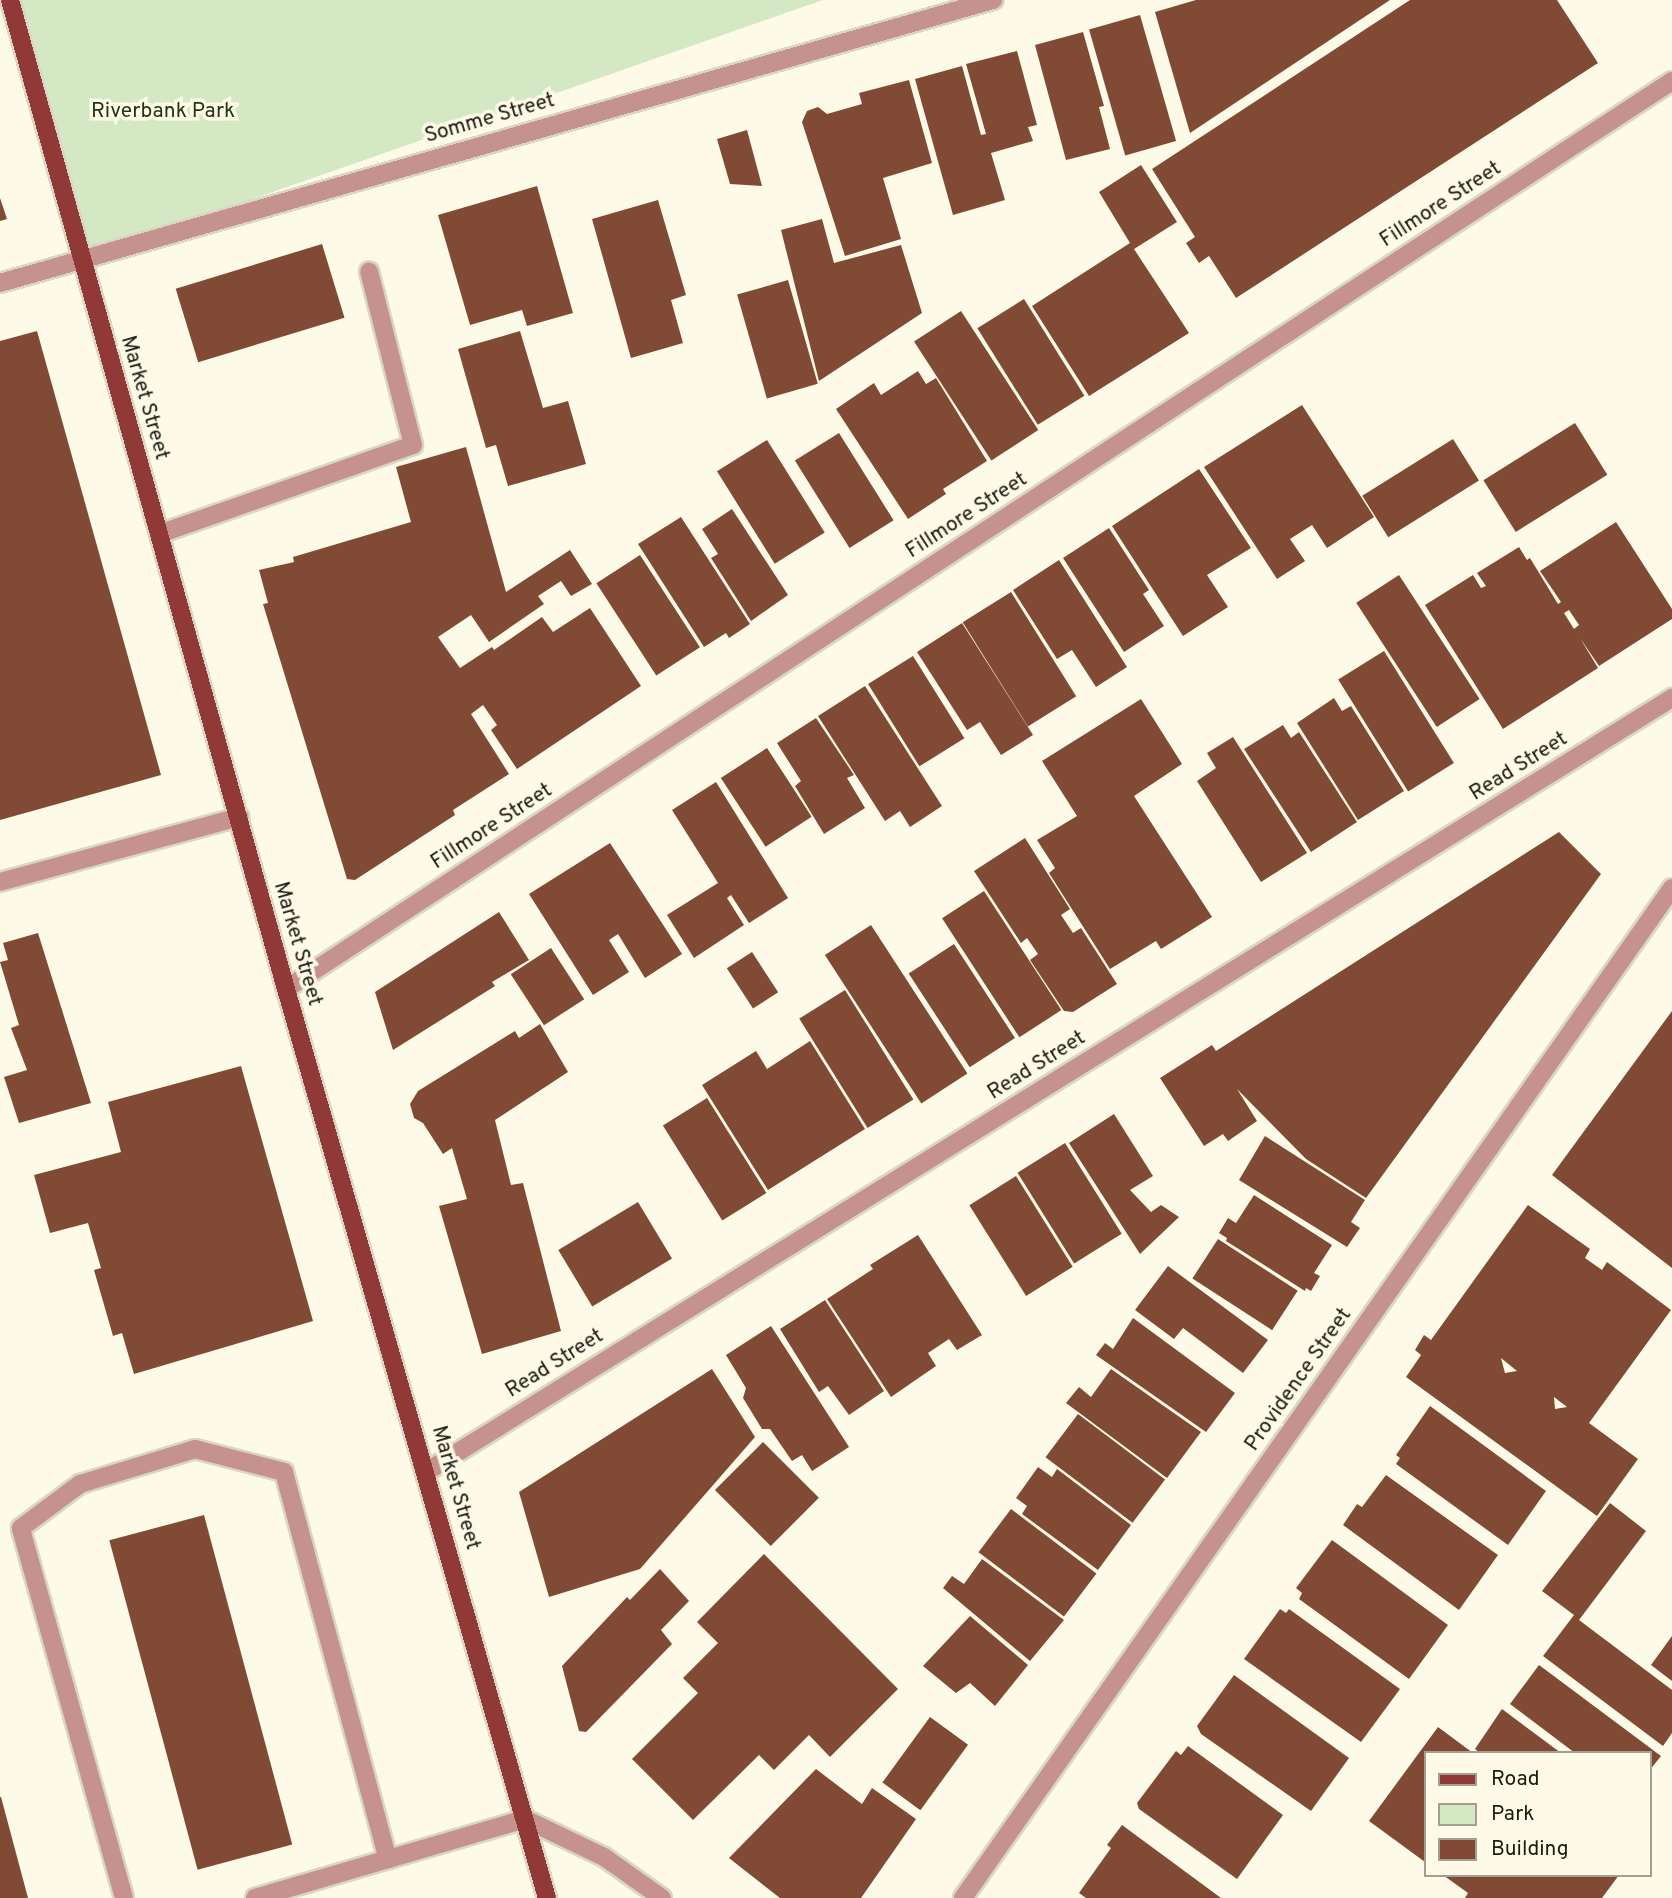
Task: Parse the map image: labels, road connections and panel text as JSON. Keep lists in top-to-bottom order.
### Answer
{
  "streets": {
    "main road": ["Market Street"],
    "street": [
      "Somme Street",
      "Fillmore Street",
      "Read Street",
      "Providence Street"
    ]
  },
  "crossings": [
    ["Somme Street", "Market Street"],
    ["Fillmore Street", "Market Street"],
    ["Market Street", "Read Street"]
  ],
  "parks": ["Riverbank Park"],
  "legend": ["Road", "Park", "Building"]
}
